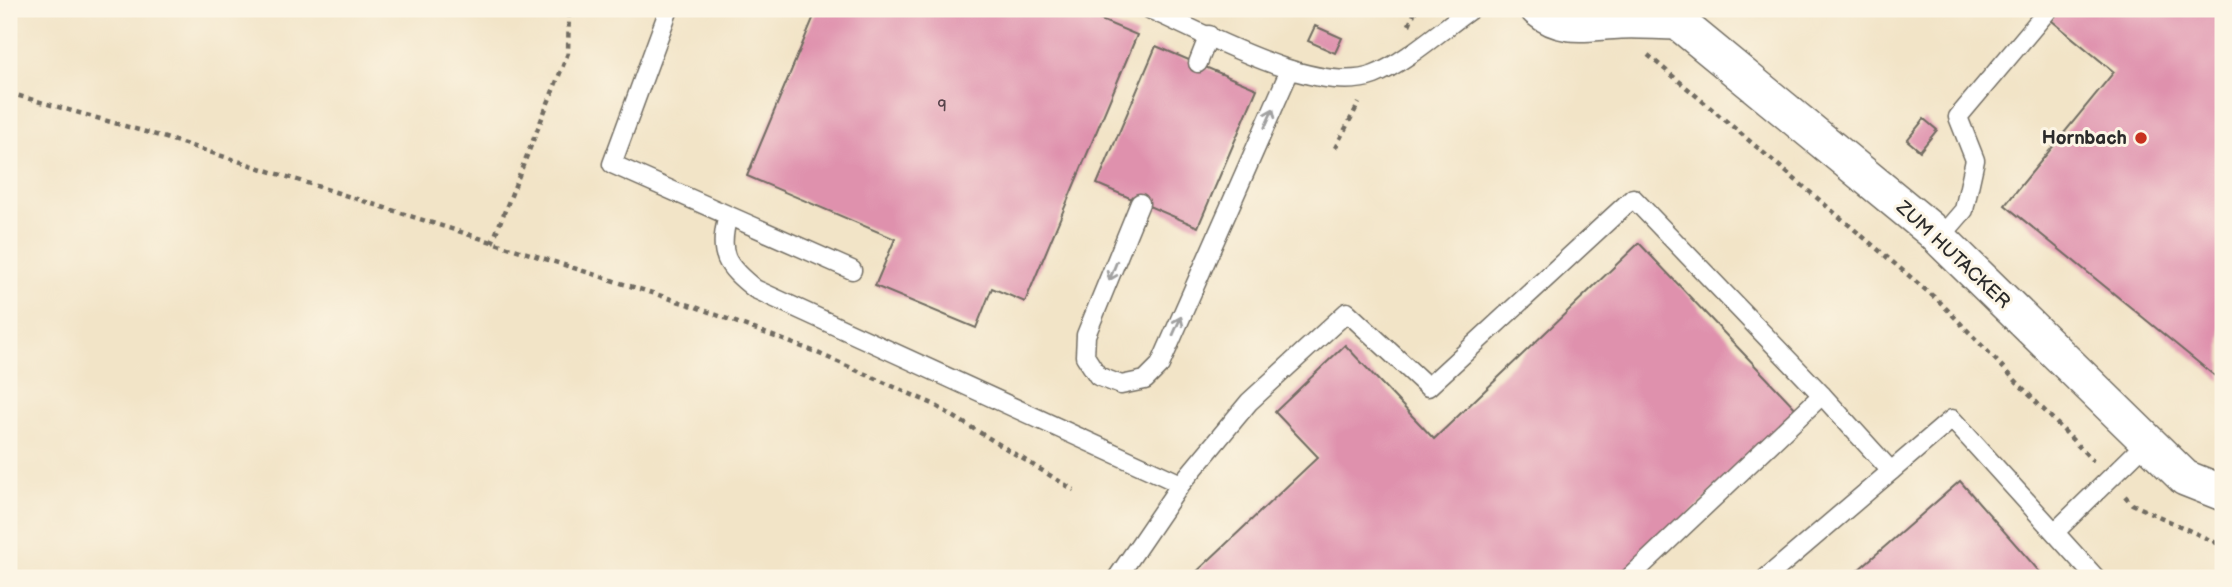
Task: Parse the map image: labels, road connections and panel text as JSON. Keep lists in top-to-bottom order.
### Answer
{
  "streets": {
    "street": ["ZUM HUTACKER"]
  },
  "places": ["Hornbach"],
  "house_numbers": ["9"]
}
